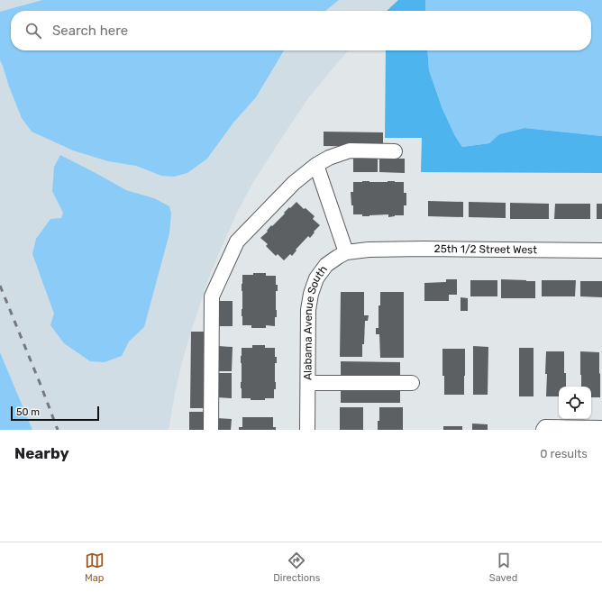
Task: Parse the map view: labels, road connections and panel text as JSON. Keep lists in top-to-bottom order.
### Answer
{
  "streets": {
    "street": ["25th 1/2 Street West", "Alabama Avenue South"]
  },
  "crossings": [
    ["25th 1/2 Street West", "Alabama Avenue South"]
  ],
  "scale_bar": "50 m",
  "page": {
    "search": "Search here",
    "scale": "50 m",
    "heading": ["Nearby", "0 results"],
    "nav": ["Map", "Directions", "Saved"]
  }
}
